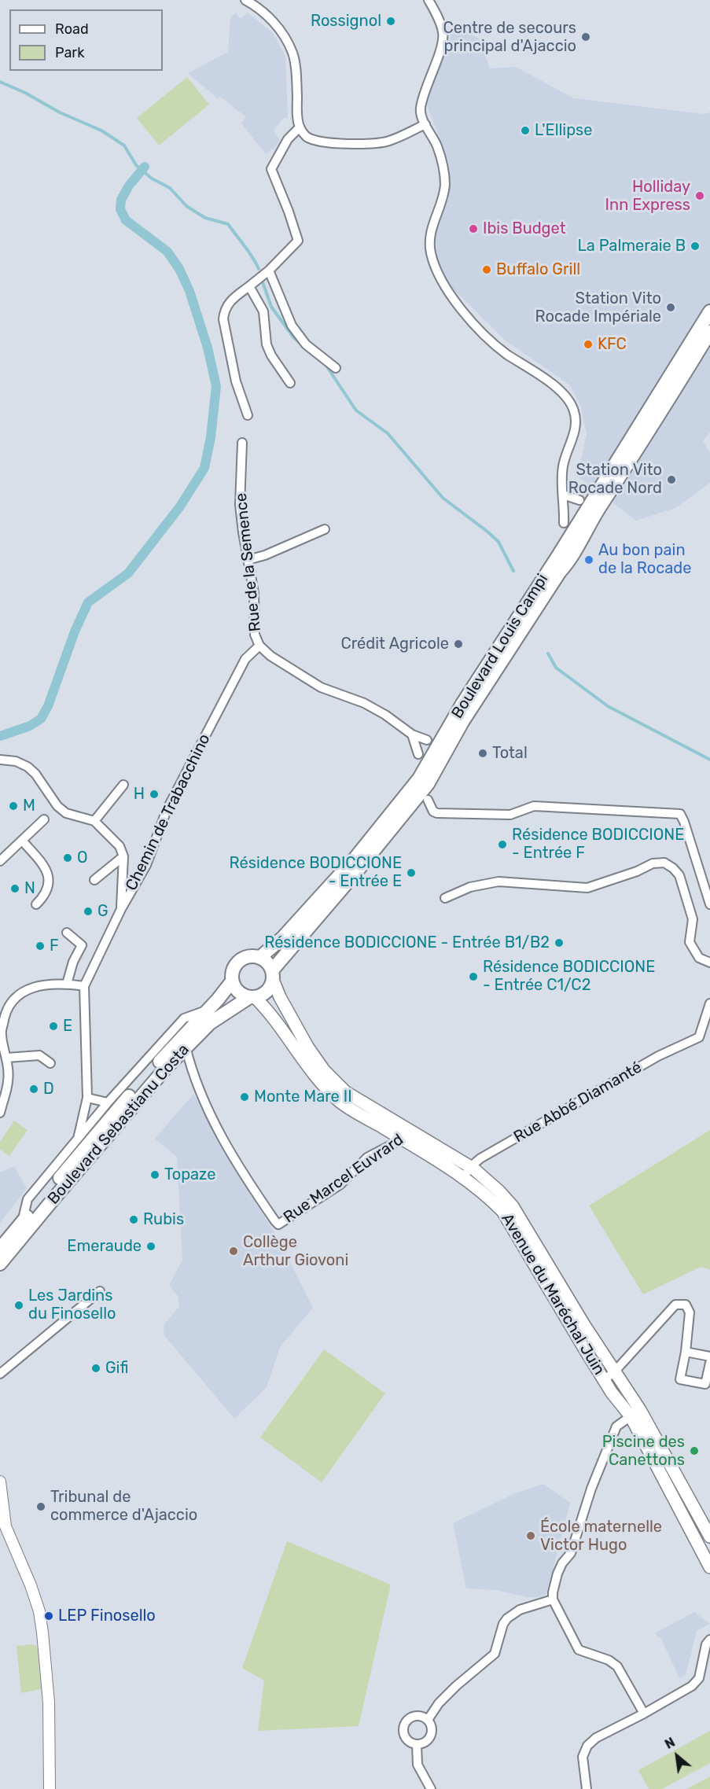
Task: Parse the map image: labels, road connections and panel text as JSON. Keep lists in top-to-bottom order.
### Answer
{
  "streets": {
    "main road": ["Boulevard Louis Campi", "Boulevard Sebastianu Costa", "Avenue du Maréchal Juin"],
    "street": [
      "Rue de la Semence",
      "Chemin de Trabacchino",
      "Rue Abbé Diamanté",
      "Rue Marcel Euvrard"
    ]
  },
  "crossings": [
    ["Rue de la Semence", "Chemin de Trabacchino"],
    ["Boulevard Louis Campi", "Boulevard Sebastianu Costa"],
    ["Boulevard Louis Campi", "Avenue du Maréchal Juin"],
    ["Rue Abbé Diamanté", "Avenue du Maréchal Juin"],
    ["Boulevard Sebastianu Costa", "Rue Marcel Euvrard"],
    ["Boulevard Sebastianu Costa", "Avenue du Maréchal Juin"],
    ["Rue Marcel Euvrard", "Avenue du Maréchal Juin"]
  ],
  "places": [
    "Rossignol",
    "Centre de secours principal d'Ajaccio",
    "L'Ellipse",
    "Holliday Inn Express",
    "Ibis Budget",
    "La Palmeraie B",
    "Buffalo Grill",
    "Station Vito Rocade Impériale",
    "KFC",
    "Station Vito Rocade Nord",
    "Au bon pain de la Rocade",
    "Crédit Agricole",
    "Total",
    "H",
    "M",
    "Résidence BODICCIONE - Entrée F",
    "O",
    "Résidence BODICCIONE - Entrée E",
    "N",
    "G",
    "Résidence BODICCIONE - Entrée B1/B2",
    "F",
    "Résidence BODICCIONE - Entrée C1/C2",
    "E",
    "D",
    "Monte Mare II",
    "Topaze",
    "Rubis",
    "Emeraude",
    "Collège Arthur Giovoni",
    "Les Jardins du Finosello",
    "Gifi",
    "Piscine des Canettons",
    "Tribunal de commerce d'Ajaccio",
    "École maternelle Victor Hugo",
    "LEP Finosello"
  ],
  "legend": ["Road", "Park"],
  "north": "top left"
}
